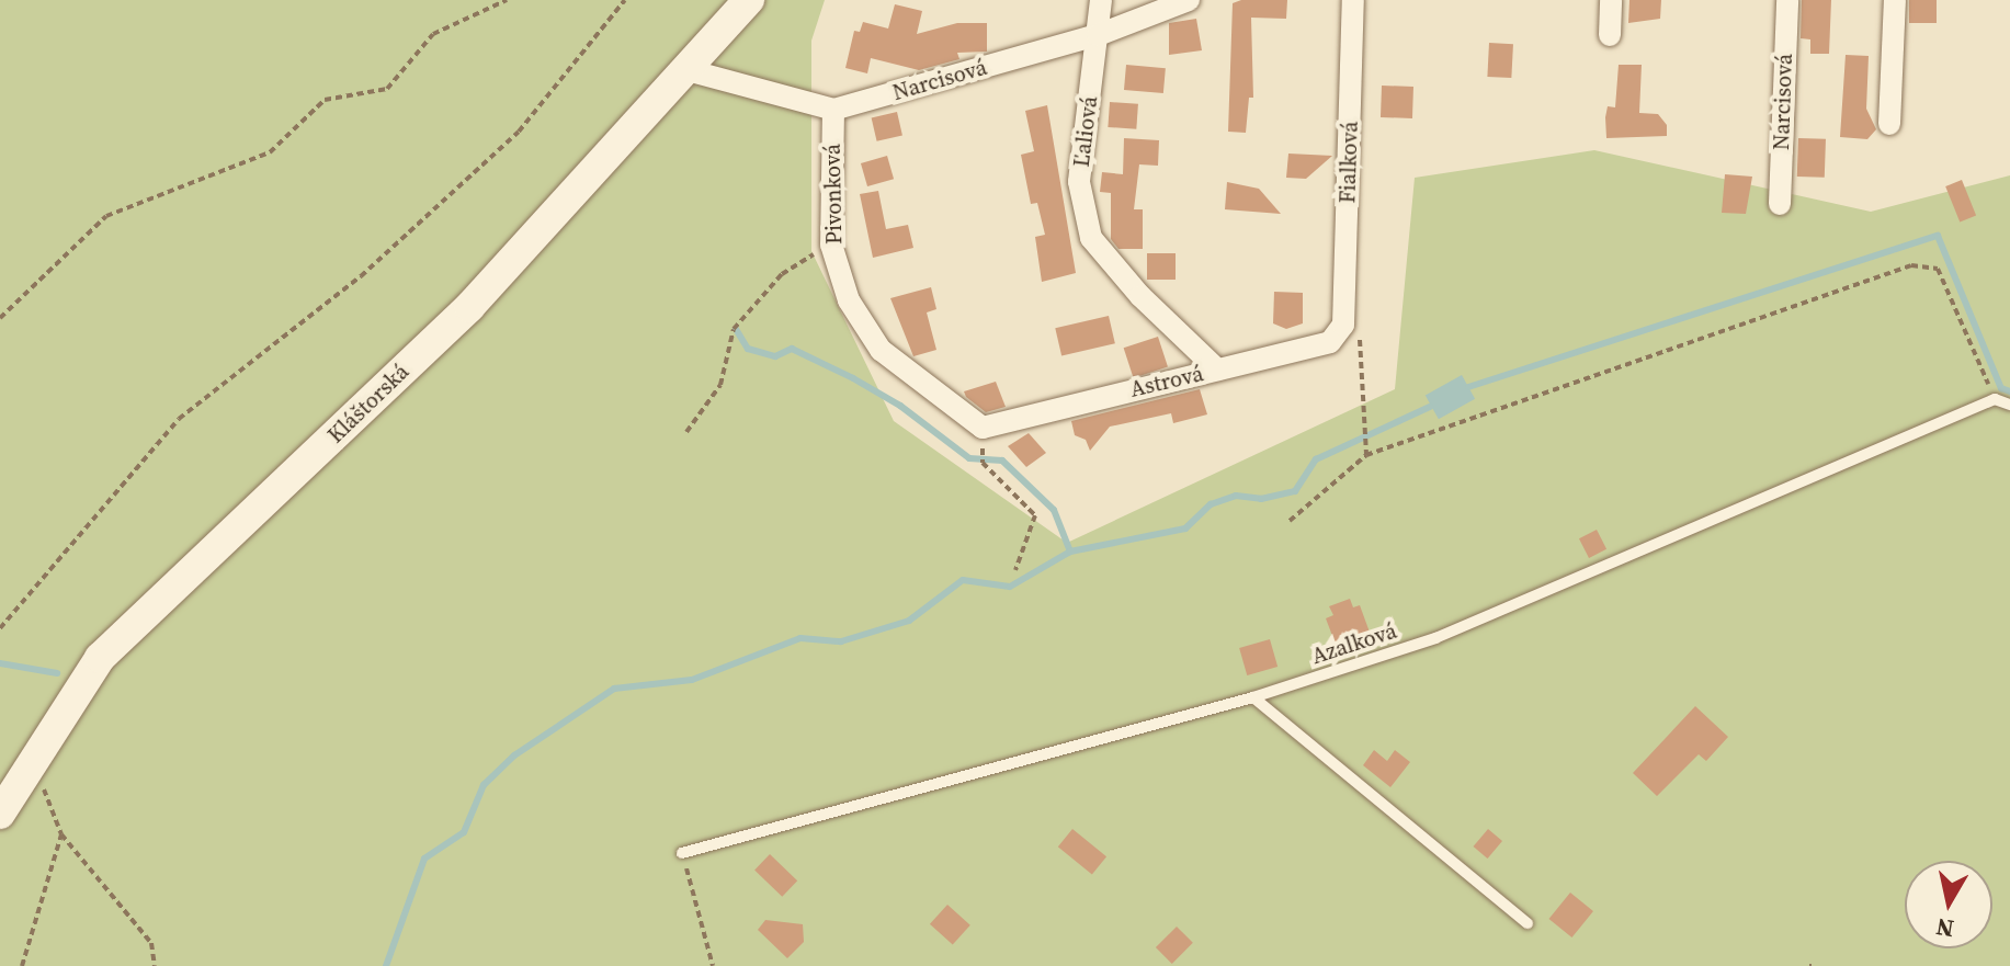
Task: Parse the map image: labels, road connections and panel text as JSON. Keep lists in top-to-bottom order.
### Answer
{
  "streets": {
    "street": [
      "Narcisová",
      "Ľaliová",
      "Fialková",
      "Pivonková",
      "Astrová",
      "Kláštorská"
    ],
    "lane": ["Azalková"]
  },
  "crossings": [
    ["Narcisová", "Ľaliová"],
    ["Narcisová", "Pivonková"],
    ["Ľaliová", "Astrová"],
    ["Fialková", "Astrová"],
    ["Pivonková", "Astrová"]
  ],
  "north": "bottom"
}
